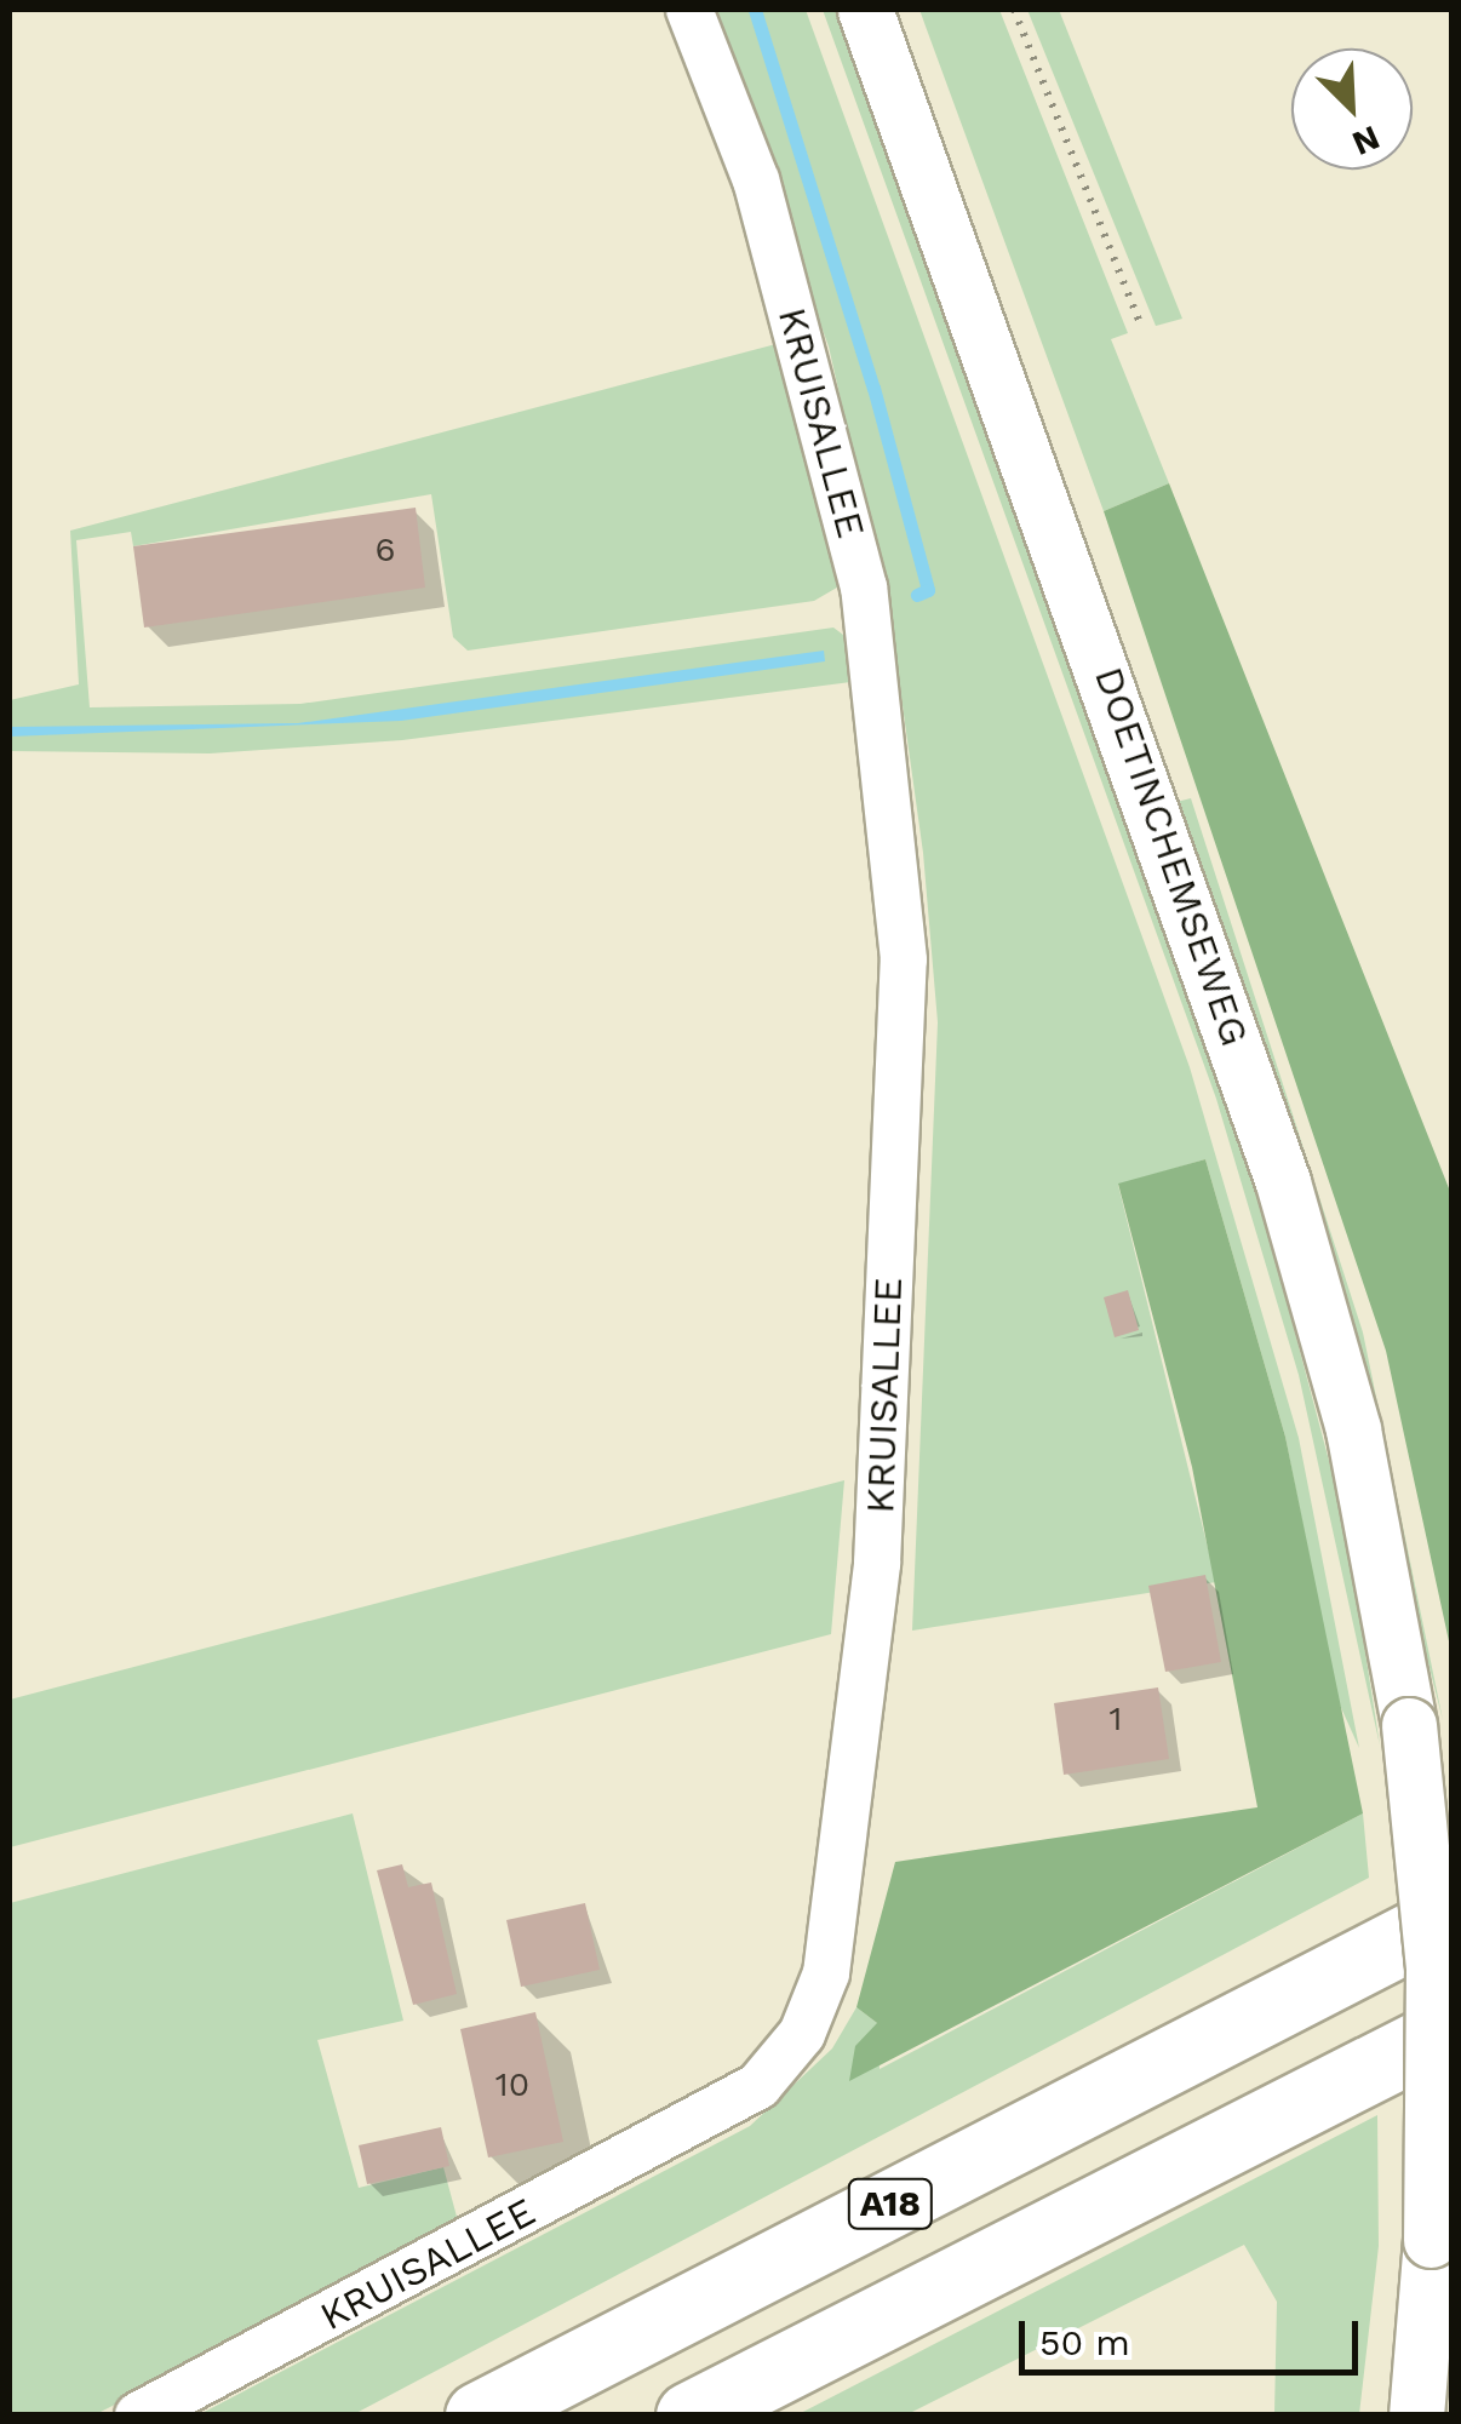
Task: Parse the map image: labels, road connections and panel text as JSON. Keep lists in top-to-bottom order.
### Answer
{
  "streets": {
    "highway": ["A18"],
    "street": ["KRUISALLEE", "DOETINCHEMSEWEG"]
  },
  "house_numbers": ["6", "1", "10"],
  "scale_bar": "50 m",
  "north": "bottom right"
}
